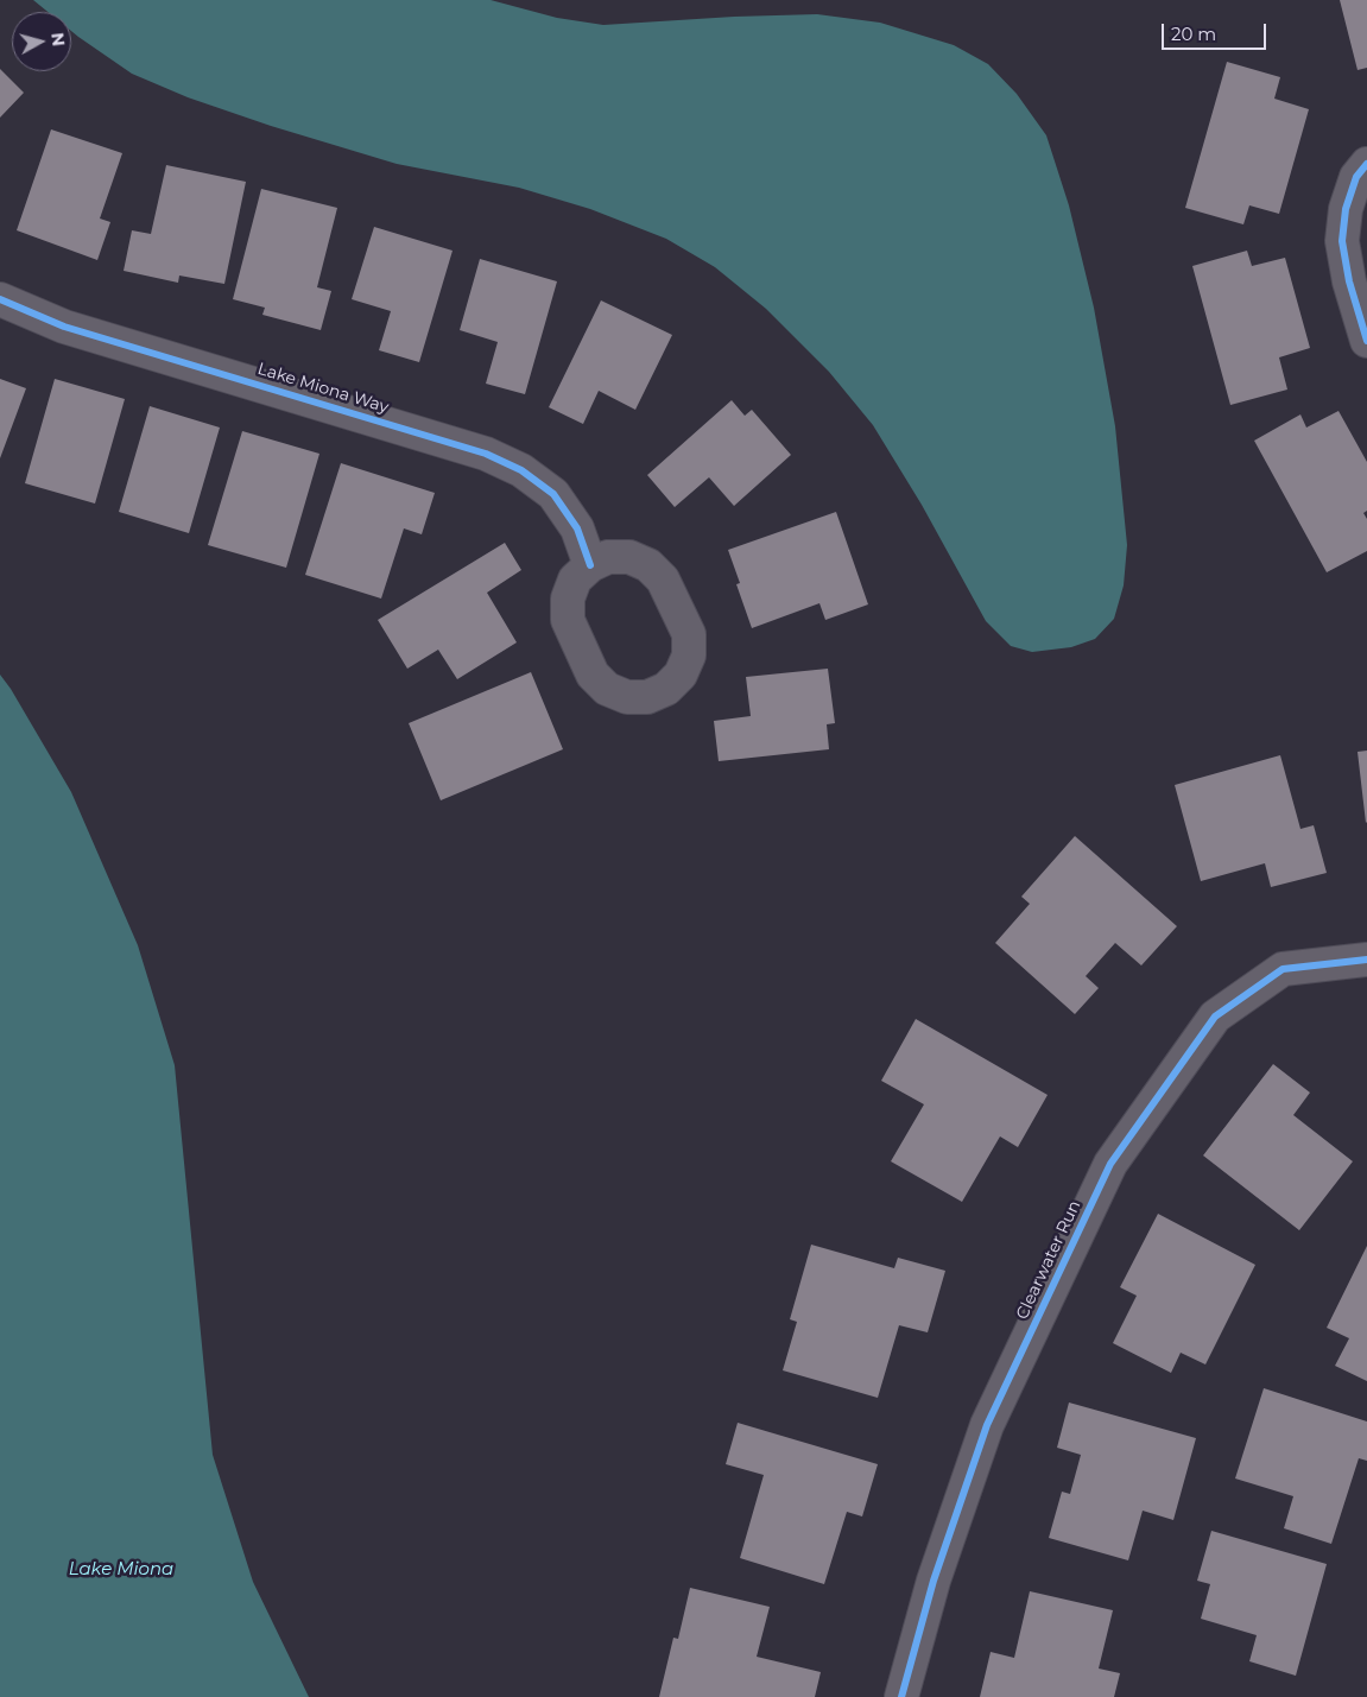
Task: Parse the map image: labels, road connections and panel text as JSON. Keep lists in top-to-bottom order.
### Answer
{
  "streets": {
    "street": ["Lake Miona Way", "Clearwater Run"]
  },
  "water": ["Lake Miona"],
  "scale_bar": "20 m",
  "north": "right"
}
